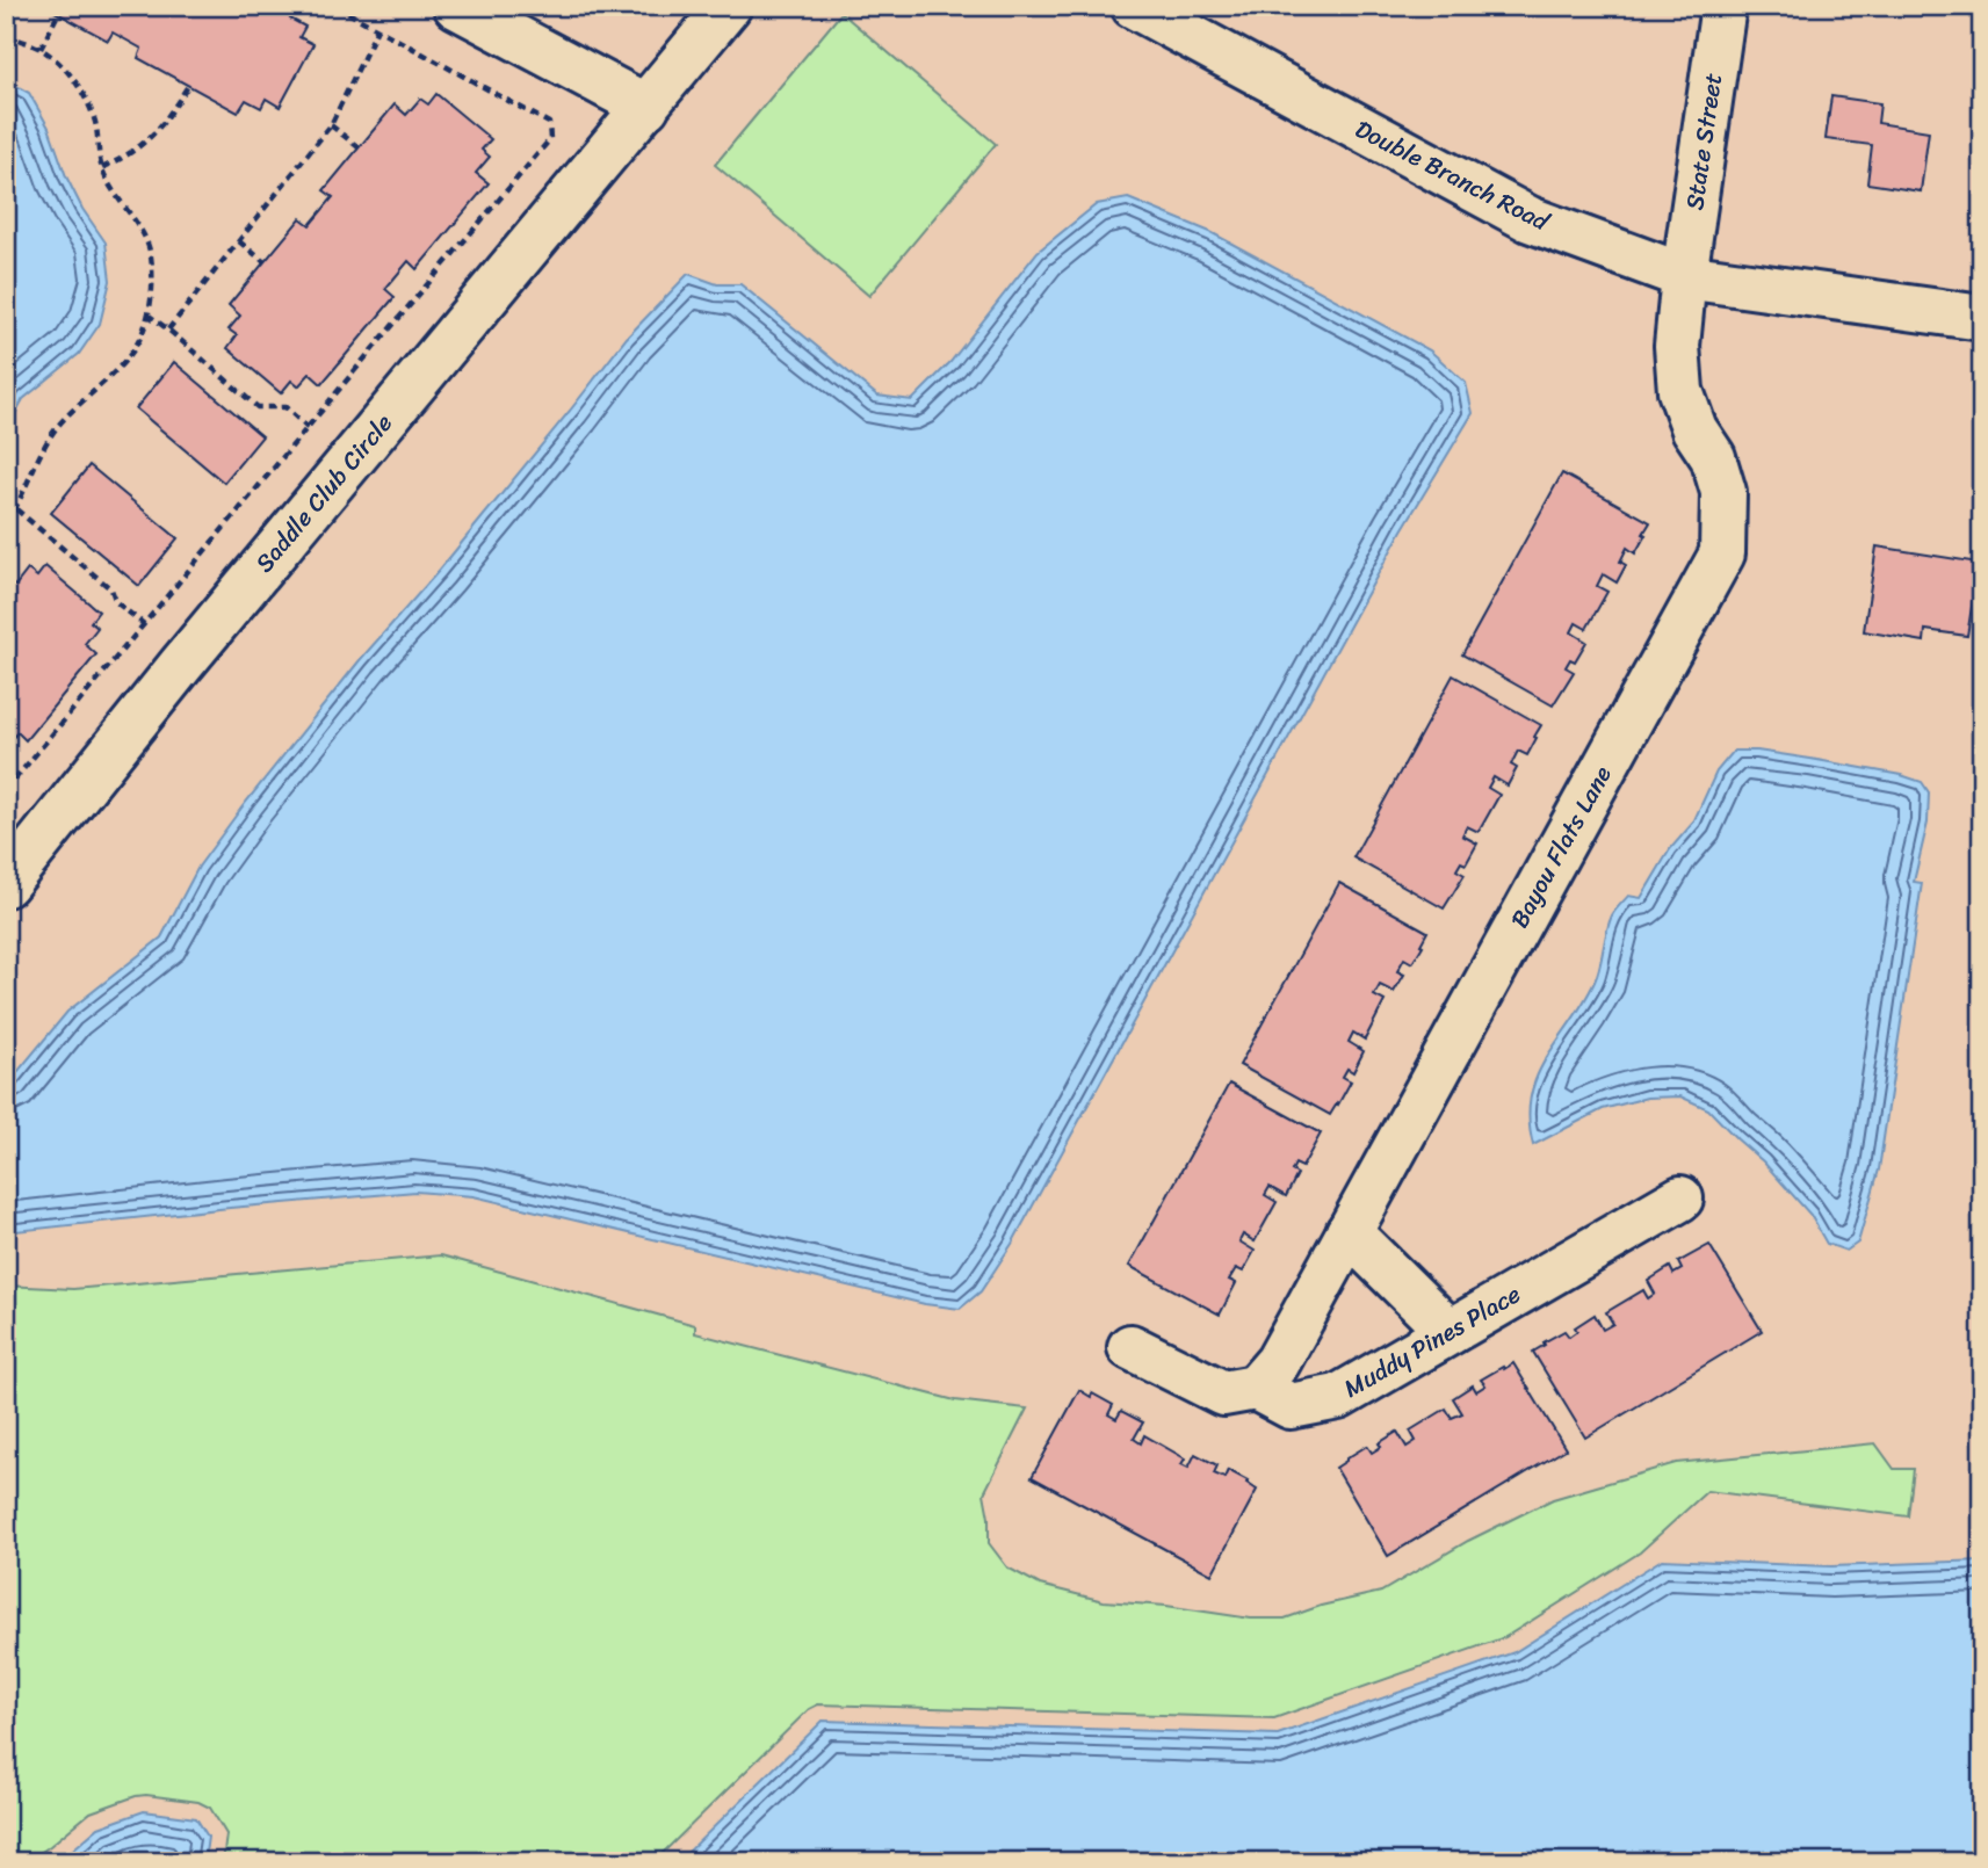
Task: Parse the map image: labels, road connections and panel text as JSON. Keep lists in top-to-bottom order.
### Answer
{
  "streets": {
    "street": [
      "State Street",
      "Double Branch Road",
      "Saddle Club Circle",
      "Bayou Flats Lane",
      "Muddy Pines Place"
    ]
  },
  "crossings": [
    ["State Street", "Double Branch Road"],
    ["State Street", "Bayou Flats Lane"],
    ["Double Branch Road", "Bayou Flats Lane"],
    ["Bayou Flats Lane", "Muddy Pines Place"]
  ]
}
